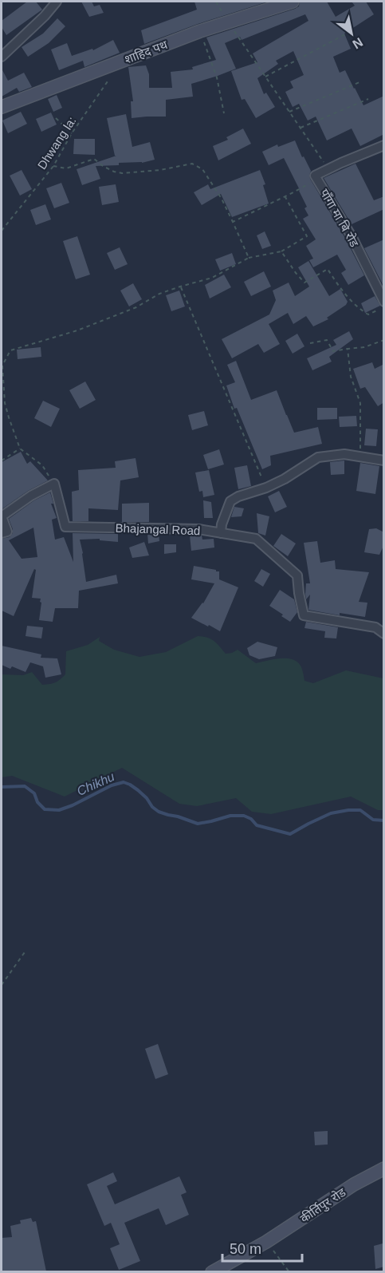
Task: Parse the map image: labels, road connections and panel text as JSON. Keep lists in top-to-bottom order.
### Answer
{
  "streets": {
    "street": [
      "शाहिद पथ",
      "पाँगा मा बि रोड",
      "Bhajangal Road",
      "कीर्तिपुर रोड"
    ],
    "path": ["Dhwang la:"]
  },
  "crossings": [
    ["शाहिद पथ", "Dhwang la:"]
  ],
  "water": ["Chikhu"],
  "scale_bar": "50 m",
  "north": "bottom right"
}
